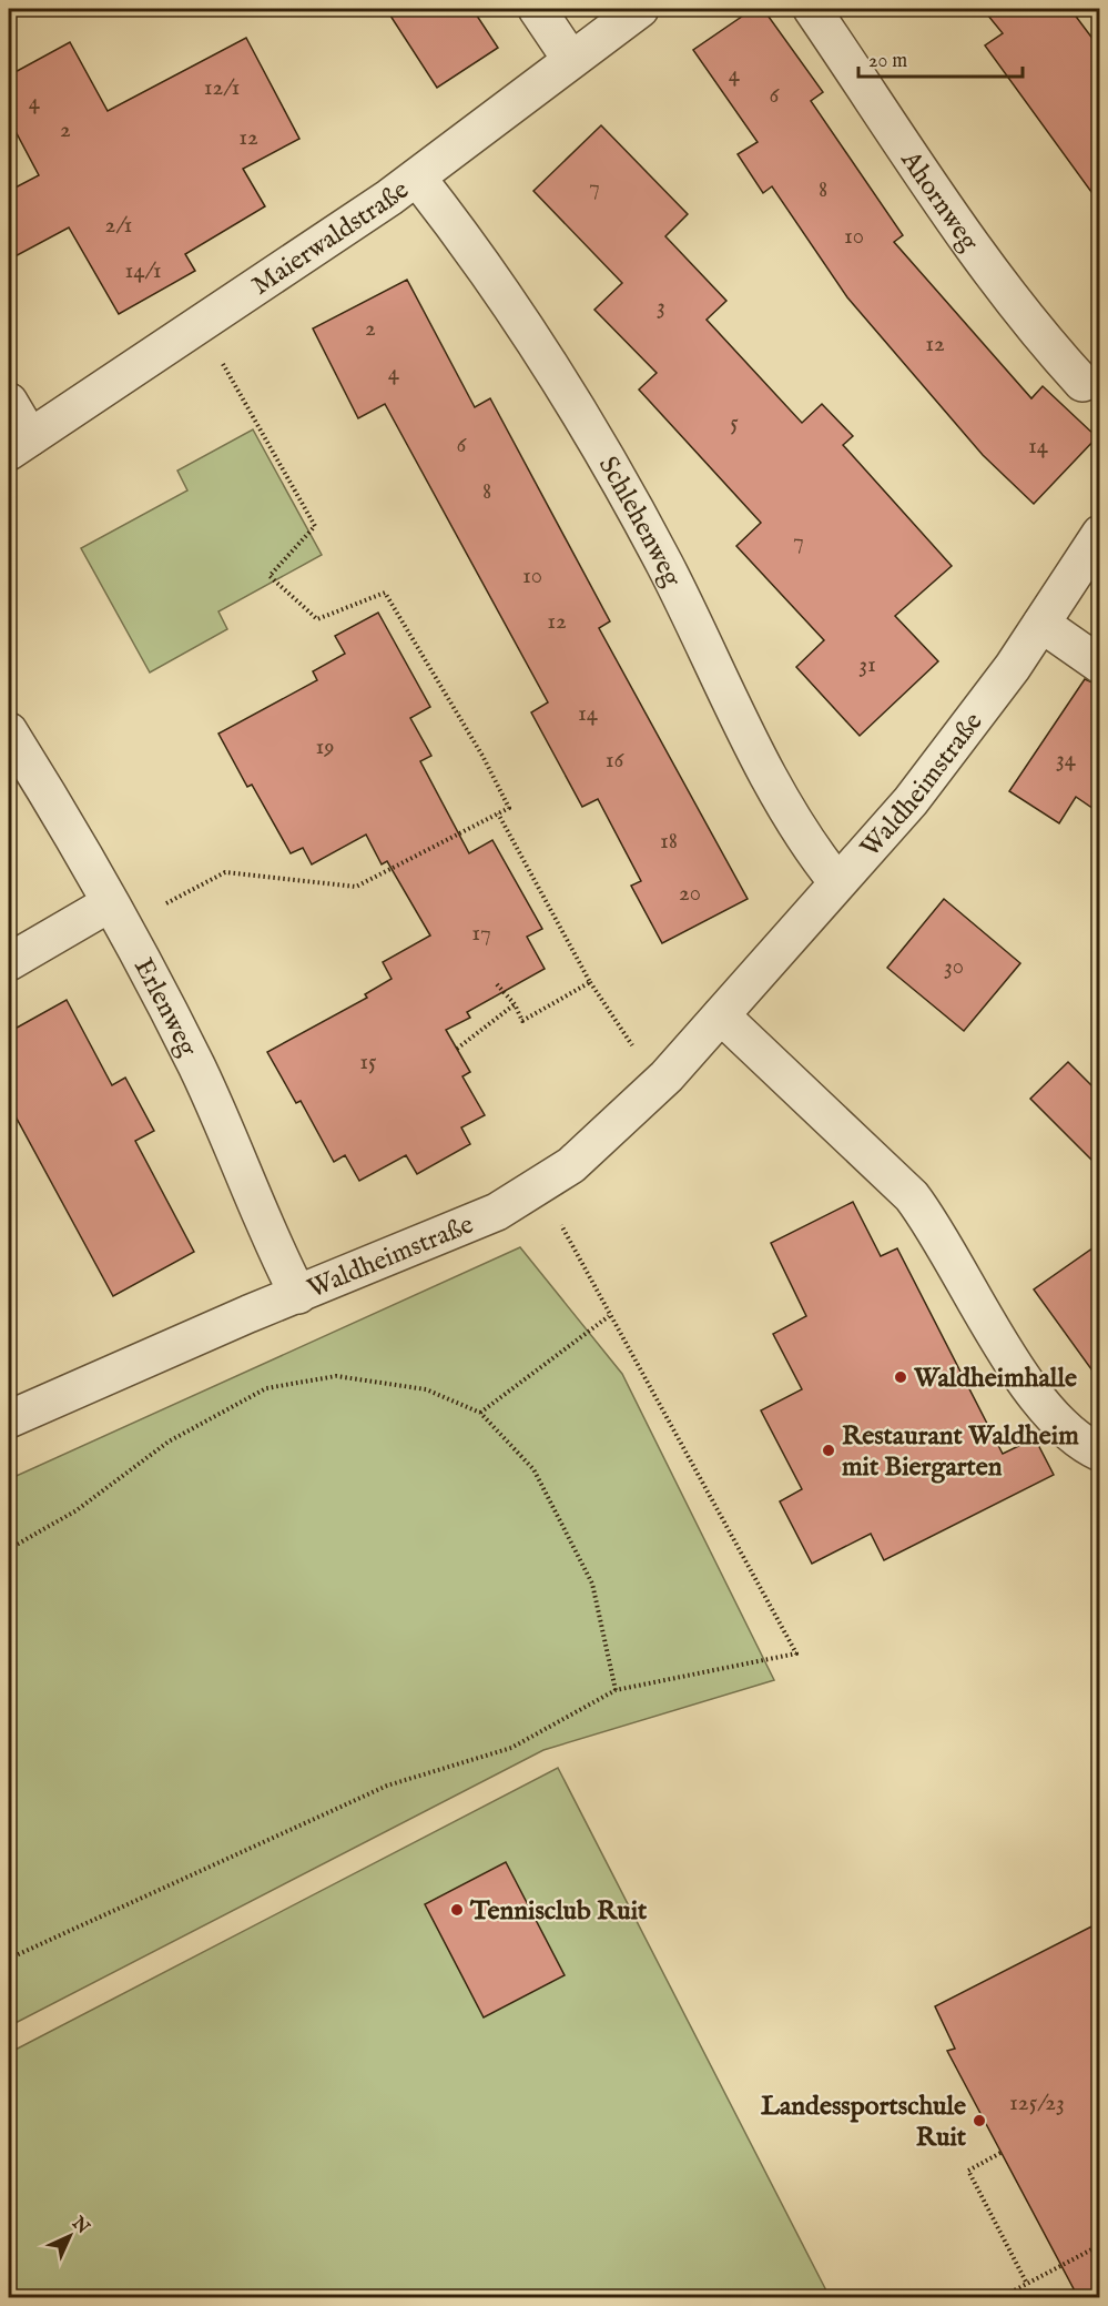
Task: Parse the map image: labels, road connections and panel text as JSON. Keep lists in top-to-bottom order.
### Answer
{
  "streets": {
    "street": [
      "Ahornweg",
      "Maierwaldstraße",
      "Schlehenweg",
      "Waldheimstraße",
      "Erlenweg"
    ]
  },
  "crossings": [
    ["Maierwaldstraße", "Schlehenweg"],
    ["Schlehenweg", "Waldheimstraße"],
    ["Waldheimstraße", "Erlenweg"]
  ],
  "places": [
    "Waldheimhalle",
    "Restaurant Waldheim mit Biergarten",
    "Tennisclub Ruit",
    "Landessportschule Ruit"
  ],
  "house_numbers": [
    "4",
    "12/1",
    "6",
    "4",
    "2",
    "12",
    "7",
    "8",
    "2/1",
    "10",
    "14/1",
    "3",
    "2",
    "12",
    "4",
    "5",
    "6",
    "14",
    "8",
    "7",
    "10",
    "12",
    "31",
    "14",
    "19",
    "34",
    "16",
    "18",
    "20",
    "17",
    "30",
    "15",
    "125/23"
  ],
  "scale_bar": "20 m",
  "north": "top right"
}
